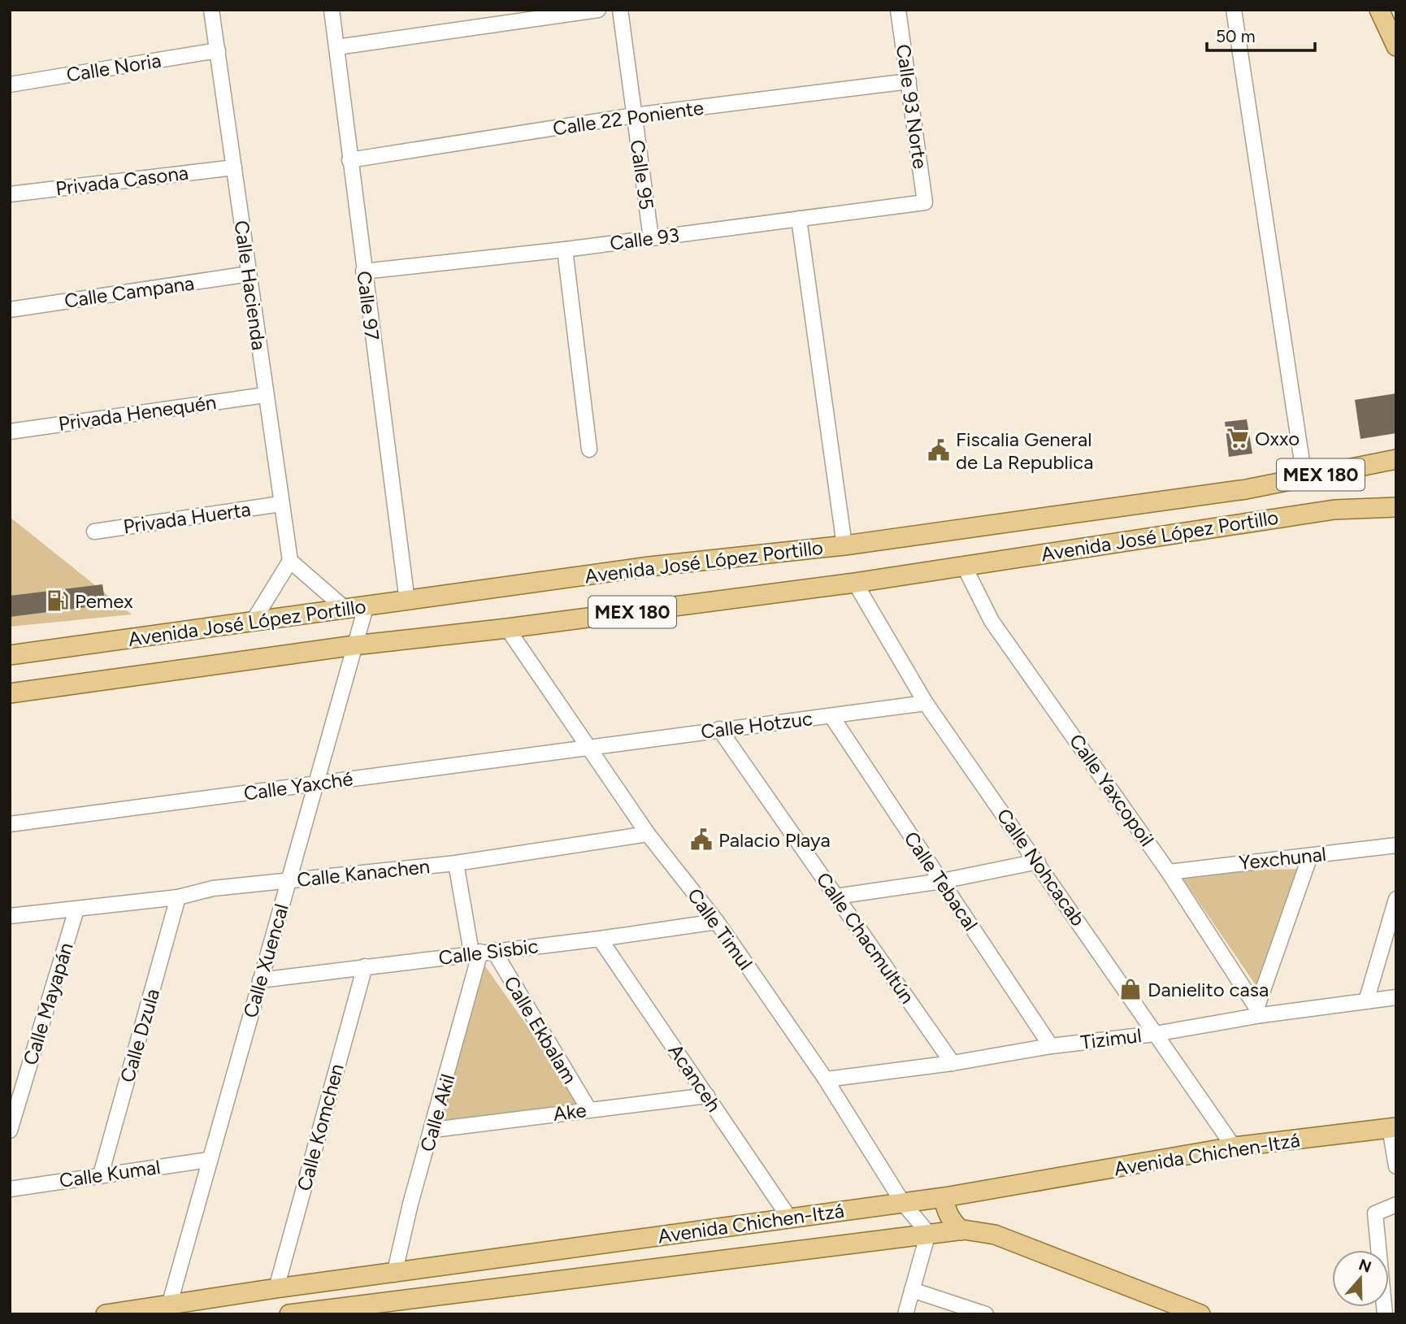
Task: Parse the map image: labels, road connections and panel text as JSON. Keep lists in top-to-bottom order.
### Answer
{
  "streets": {
    "main road": ["MEX 180", "Avenida José López Portillo", "Avenida Chichen-Itzá"],
    "street": [
      "Calle Noria",
      "Calle 93 Norte",
      "Calle 22 Poniente",
      "Calle 95",
      "Privada Casona",
      "Calle 93",
      "Calle Hacienda",
      "Calle Campana",
      "Calle 97",
      "Privada Henequén",
      "Privada Huerta",
      "Calle Hotzuc",
      "Calle Yaxché",
      "Calle Yaxcopoil",
      "Yexchunal",
      "Calle Nohcacab",
      "Calle Kanachen",
      "Calle Tebacal",
      "Calle Timul",
      "Calle Chacmultún",
      "Calle Sisbic",
      "Calle Xuencal",
      "Calle Mayapán",
      "Calle Ekbalam",
      "Calle Dzula",
      "Tizimul",
      "Acanceh",
      "Ake",
      "Calle Akil",
      "Calle Komchen",
      "Calle Kumal"
    ]
  },
  "crossings": [
    ["Calle Noria", "Calle Hacienda"],
    ["Calle 93 Norte", "Calle 22 Poniente"],
    ["Calle 93 Norte", "Calle 93"],
    ["Calle 22 Poniente", "Calle 95"],
    ["Calle 22 Poniente", "Calle 97"],
    ["Calle 95", "Calle 93"],
    ["Privada Casona", "Calle Hacienda"],
    ["Calle 93", "Calle 97"],
    ["Calle Hacienda", "Calle Campana"],
    ["Calle Hacienda", "Privada Henequén"],
    ["Calle Hacienda", "Privada Huerta"],
    ["Calle 97", "Avenida José López Portillo"],
    ["Avenida José López Portillo", "Calle Yaxcopoil"],
    ["Avenida José López Portillo", "Calle Nohcacab"],
    ["Avenida José López Portillo", "Calle Timul"],
    ["Avenida José López Portillo", "Calle Xuencal"],
    ["Calle Hotzuc", "Calle Yaxché"],
    ["Calle Hotzuc", "Calle Nohcacab"],
    ["Calle Hotzuc", "Calle Tebacal"],
    ["Calle Hotzuc", "Calle Timul"],
    ["Calle Hotzuc", "Calle Chacmultún"],
    ["Calle Yaxché", "Calle Timul"],
    ["Calle Yaxché", "Calle Xuencal"],
    ["Calle Yaxcopoil", "Yexchunal"],
    ["Calle Yaxcopoil", "Tizimul"],
    ["Calle Nohcacab", "Tizimul"],
    ["Calle Nohcacab", "Avenida Chichen-Itzá"],
    ["Calle Kanachen", "Calle Timul"],
    ["Calle Kanachen", "Calle Xuencal"],
    ["Calle Kanachen", "Calle Mayapán"],
    ["Calle Kanachen", "Calle Dzula"],
    ["Calle Tebacal", "Tizimul"],
    ["Calle Timul", "Calle Sisbic"],
    ["Calle Timul", "Tizimul"],
    ["Calle Timul", "Avenida Chichen-Itzá"],
    ["Calle Chacmultún", "Tizimul"],
    ["Calle Sisbic", "Calle Xuencal"],
    ["Calle Sisbic", "Calle Ekbalam"],
    ["Calle Sisbic", "Acanceh"],
    ["Calle Sisbic", "Calle Akil"],
    ["Calle Sisbic", "Calle Komchen"],
    ["Calle Xuencal", "Avenida Chichen-Itzá"],
    ["Calle Xuencal", "Calle Kumal"],
    ["Calle Ekbalam", "Ake"],
    ["Calle Ekbalam", "Calle Akil"],
    ["Calle Dzula", "Calle Kumal"],
    ["Acanceh", "Ake"],
    ["Acanceh", "Avenida Chichen-Itzá"],
    ["Ake", "Calle Akil"],
    ["Calle Akil", "Avenida Chichen-Itzá"],
    ["Calle Komchen", "Avenida Chichen-Itzá"]
  ],
  "places": {
    "supermarket": ["Oxxo"],
    "public building": ["Fiscalia General de La Republica", "Palacio Playa"],
    "fuel station": ["Pemex"],
    "shop": ["Danielito casa"]
  },
  "scale_bar": "50 m",
  "north": "top"
}
